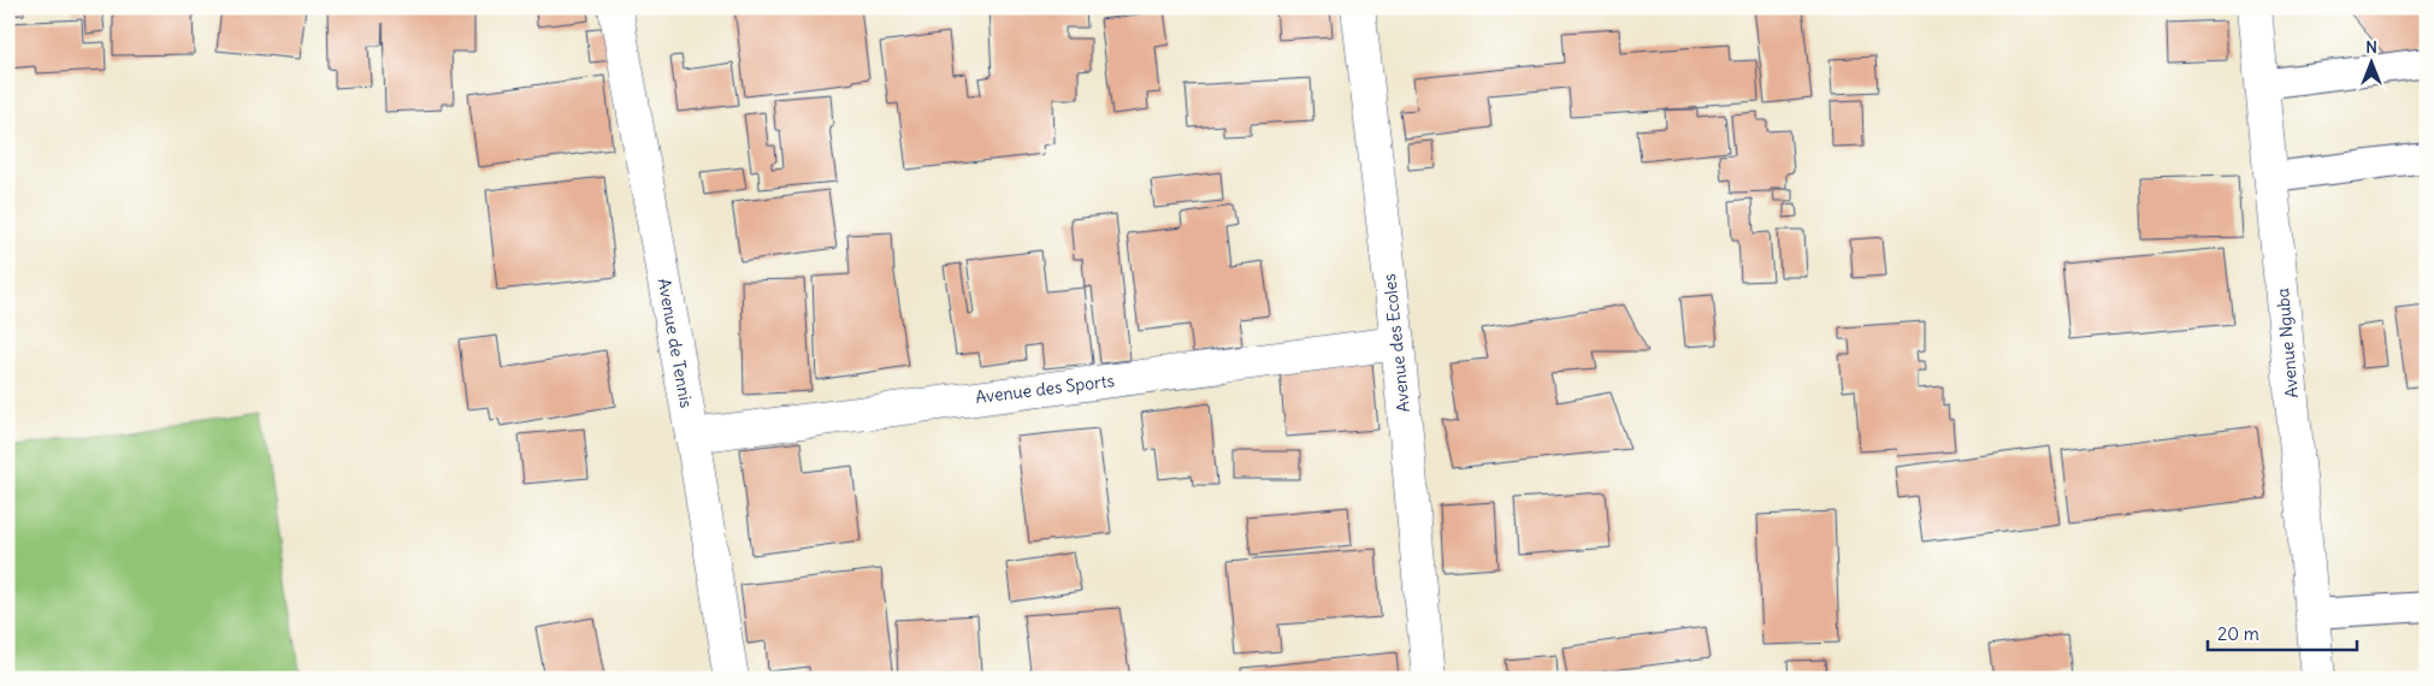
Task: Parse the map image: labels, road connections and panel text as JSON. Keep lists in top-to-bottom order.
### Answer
{
  "streets": {
    "street": [
      "Avenue de Tennis",
      "Avenue des Ecoles",
      "Avenue Nguba",
      "Avenue des Sports"
    ]
  },
  "crossings": [
    ["Avenue de Tennis", "Avenue des Sports"],
    ["Avenue des Ecoles", "Avenue des Sports"]
  ],
  "scale_bar": "20 m",
  "north": "top"
}
